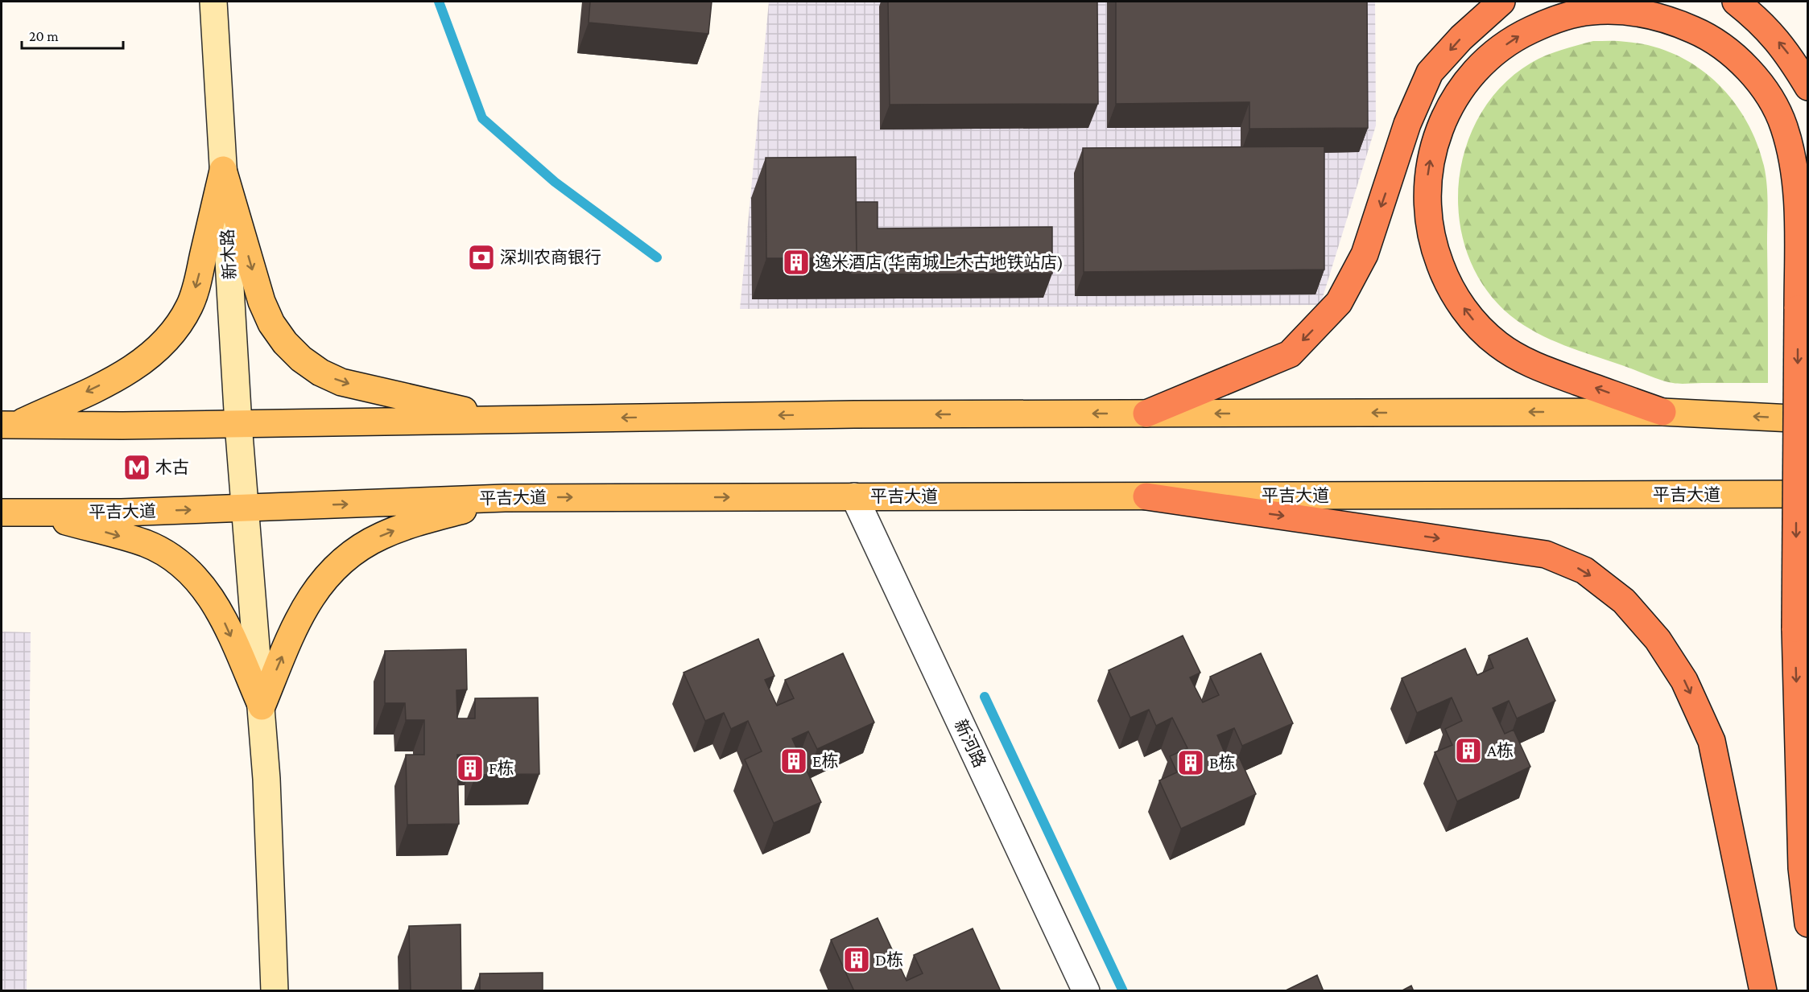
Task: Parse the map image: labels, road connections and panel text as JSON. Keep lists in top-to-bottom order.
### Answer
{
  "streets": {
    "main road": ["平吉大道"],
    "street": ["新木路", "新河路"]
  },
  "crossings": [
    ["新木路", "平吉大道"],
    ["平吉大道", "新河路"]
  ],
  "places": {
    "bank": ["深圳农商银行"],
    "building": [
      "逸米酒店(华南城上木古地铁站店)",
      "A栋",
      "E栋",
      "B栋",
      "F栋",
      "D栋"
    ],
    "metro station": ["木古"]
  },
  "scale_bar": "20 m"
}
